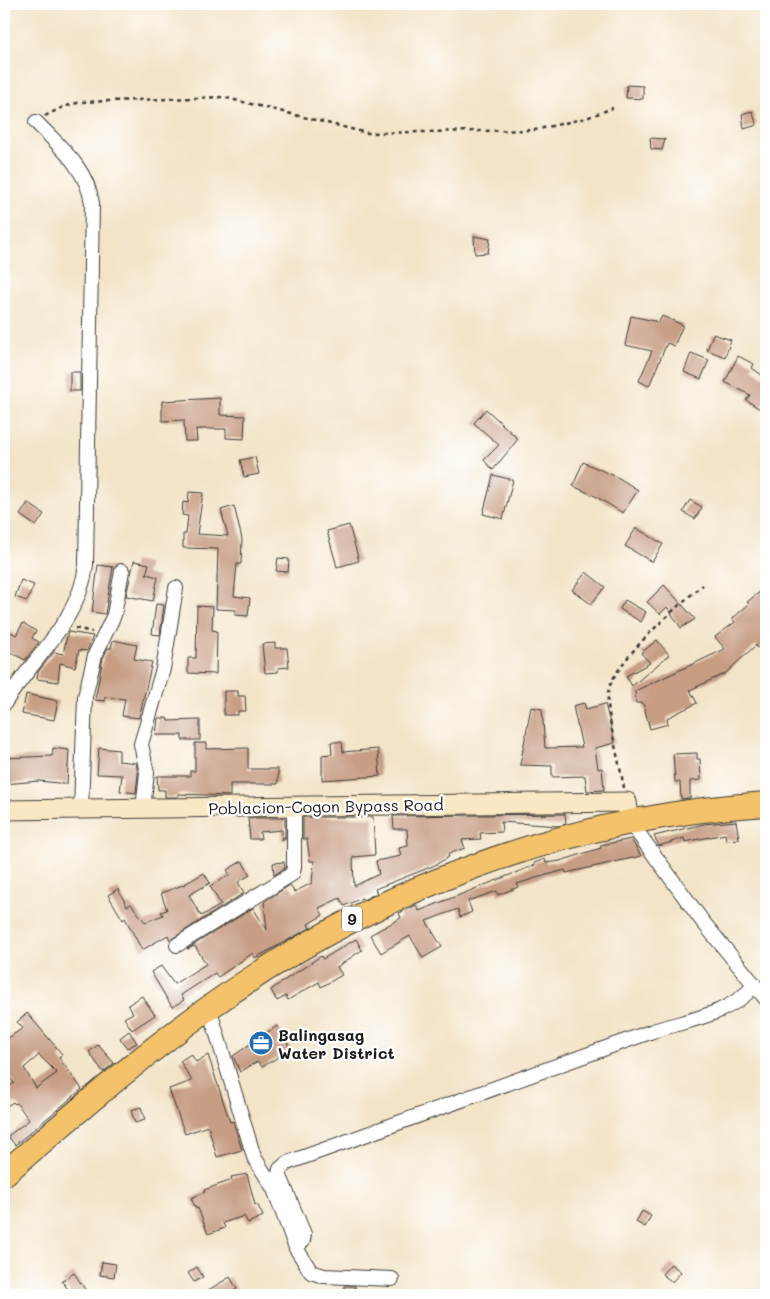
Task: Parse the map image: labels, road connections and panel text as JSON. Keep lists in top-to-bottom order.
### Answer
{
  "streets": {
    "highway": ["9"],
    "main road": ["Poblacion-Cogon Bypass Road"]
  },
  "crossings": [
    ["Poblacion-Cogon Bypass Road", "9"]
  ],
  "places": {
    "office": ["Balingasag Water District"]
  }
}
